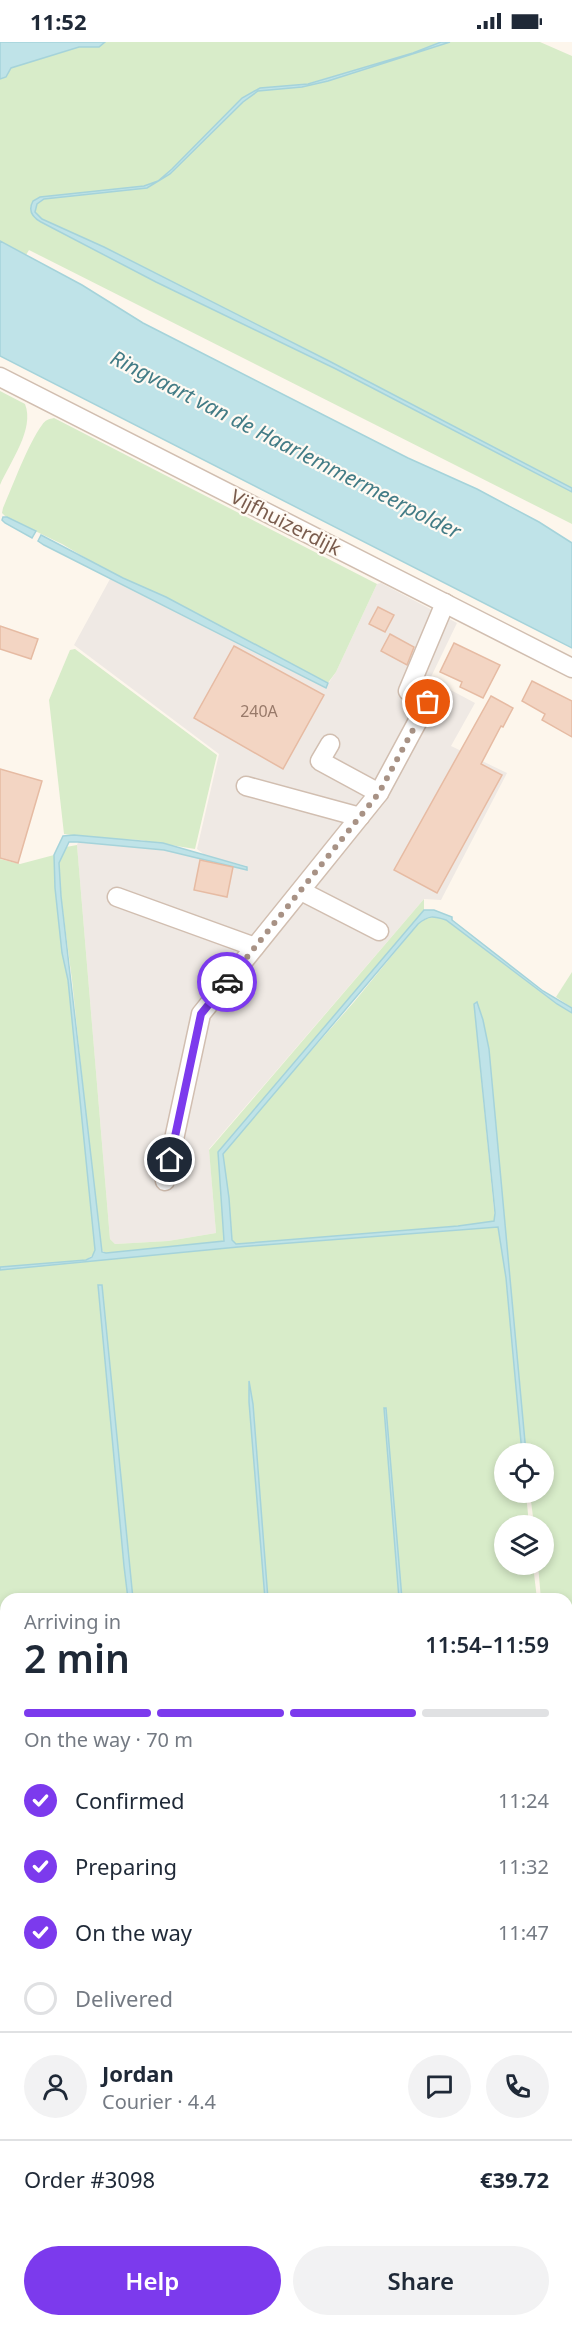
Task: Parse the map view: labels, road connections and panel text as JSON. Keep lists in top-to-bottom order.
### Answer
{
  "streets": {
    "street": ["Vijfhuizerdijk"]
  },
  "water": ["Ringvaart van de Haarlemmermeerpolder"],
  "house_numbers": ["240A"],
  "page": {
    "status": "11:52",
    "heading": ["2 min", "Arriving in", "11:54–11:59"],
    "panel": [
      "Jordan",
      "Courier · 4.4",
      "Order #3098",
      "€39.72"
    ],
    "bar": "On the way · 70 m",
    "list": [
      ["Confirmed", "11:24"],
      ["Preparing", "11:32"],
      ["On the way", "11:47"],
      "Delivered"
    ],
    "buttons": ["Help", "Share"]
  }
}
